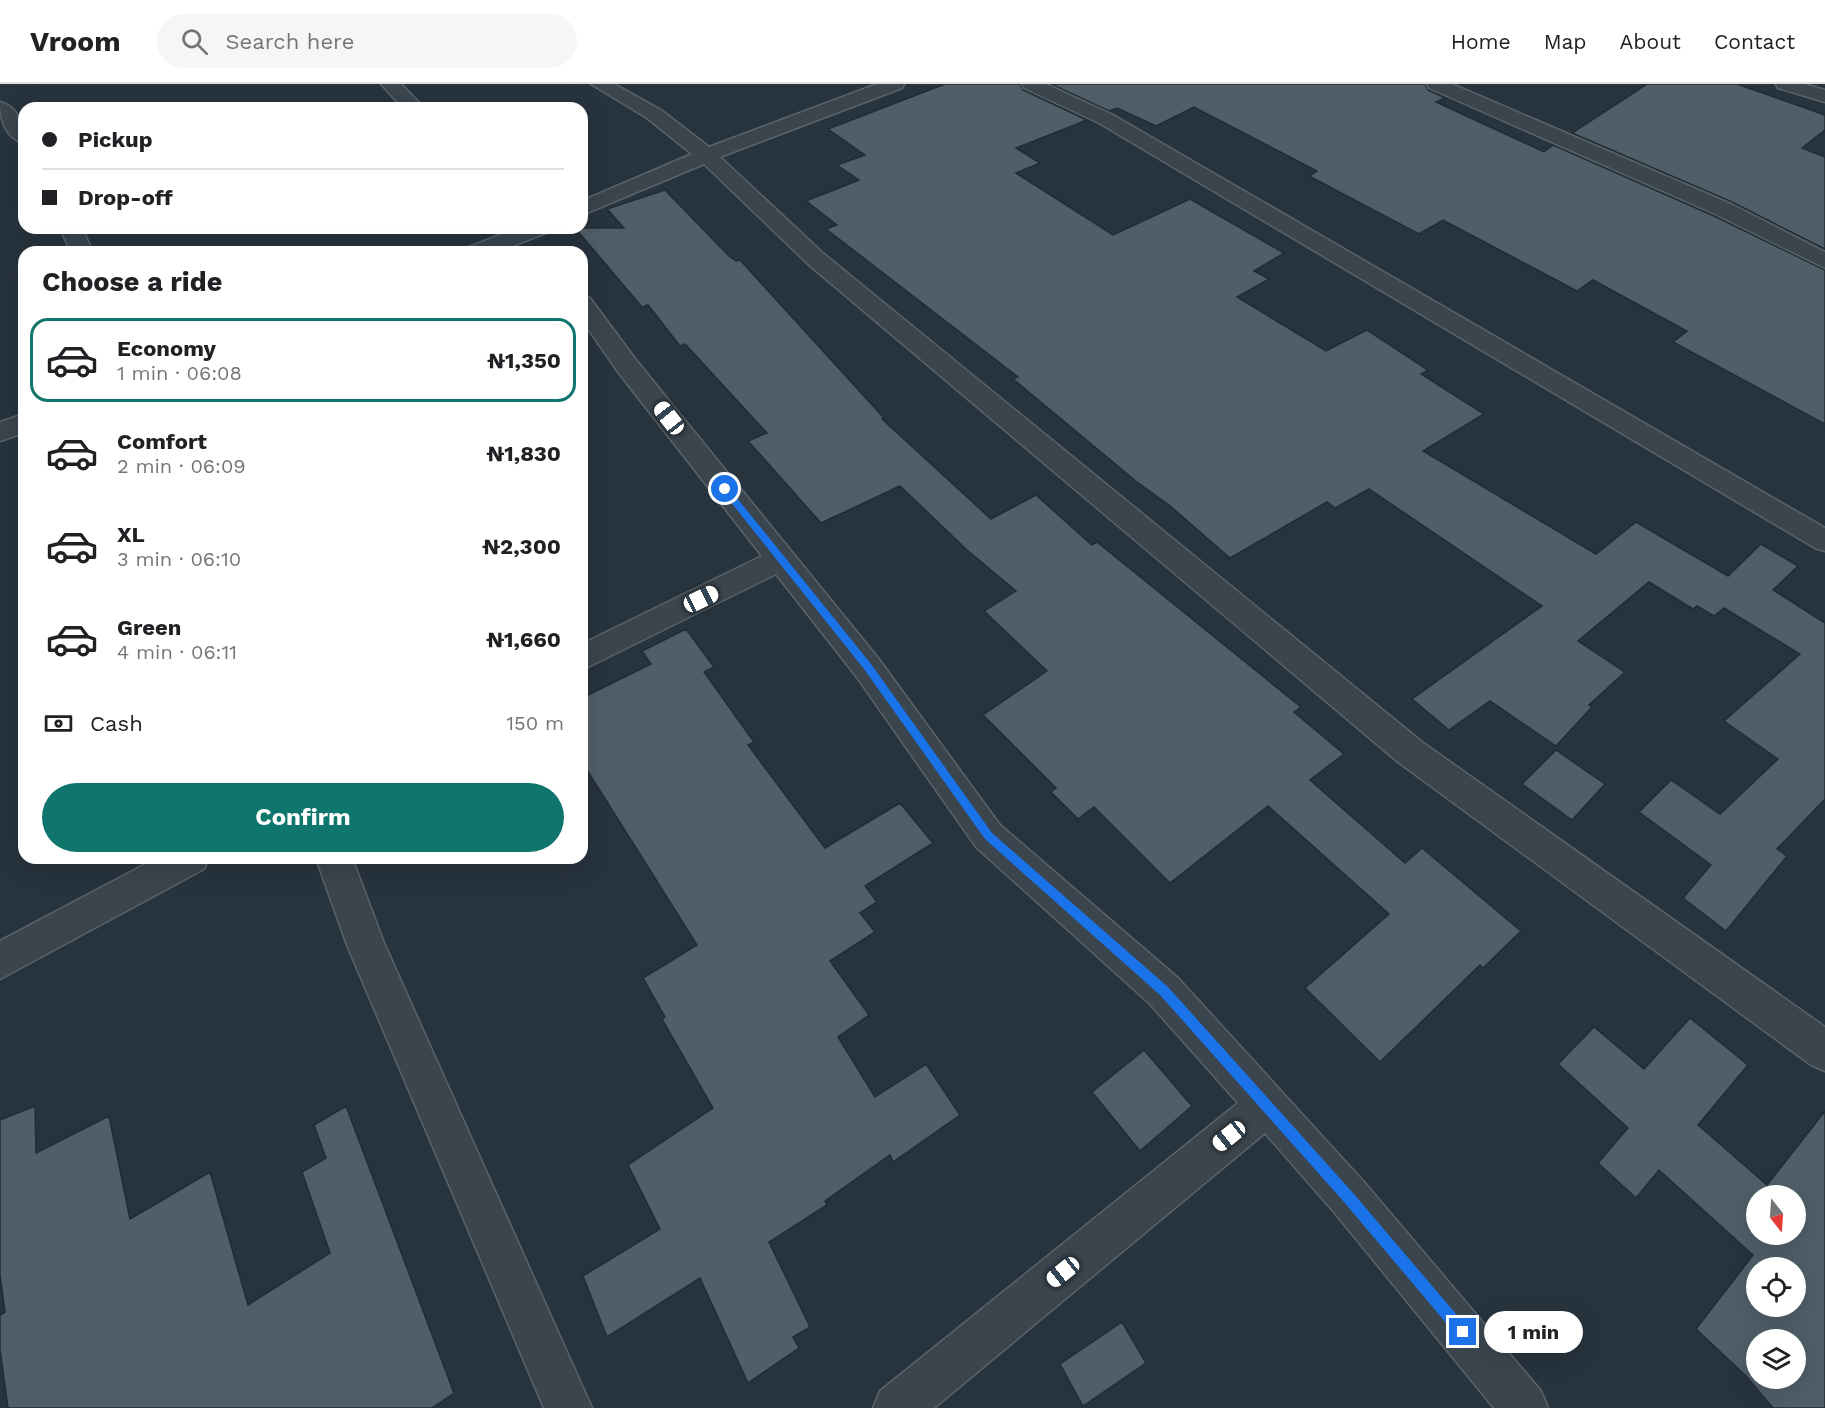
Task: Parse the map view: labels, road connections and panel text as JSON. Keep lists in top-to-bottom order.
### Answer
{
  "north": "bottom",
  "page": {
    "header": "Vroom",
    "search": "Search here",
    "nav": [
      "Home",
      "Map",
      "About",
      "Contact"
    ],
    "banner": ["Pickup", "Drop-off"],
    "heading": "Choose a ride",
    "list": [
      {
        "name": "Economy",
        "note": "1 min · 06:08",
        "value": "₦1,350"
      },
      {
        "name": "Comfort",
        "note": "2 min · 06:09",
        "value": "₦1,830"
      },
      {
        "name": "XL",
        "note": "3 min · 06:10",
        "value": "₦2,300"
      },
      {
        "name": "Green",
        "note": "4 min · 06:11",
        "value": "₦1,660"
      }
    ],
    "pay": ["Cash", "150 m"],
    "buttons": "Confirm",
    "bubble": "1 min"
  }
}
